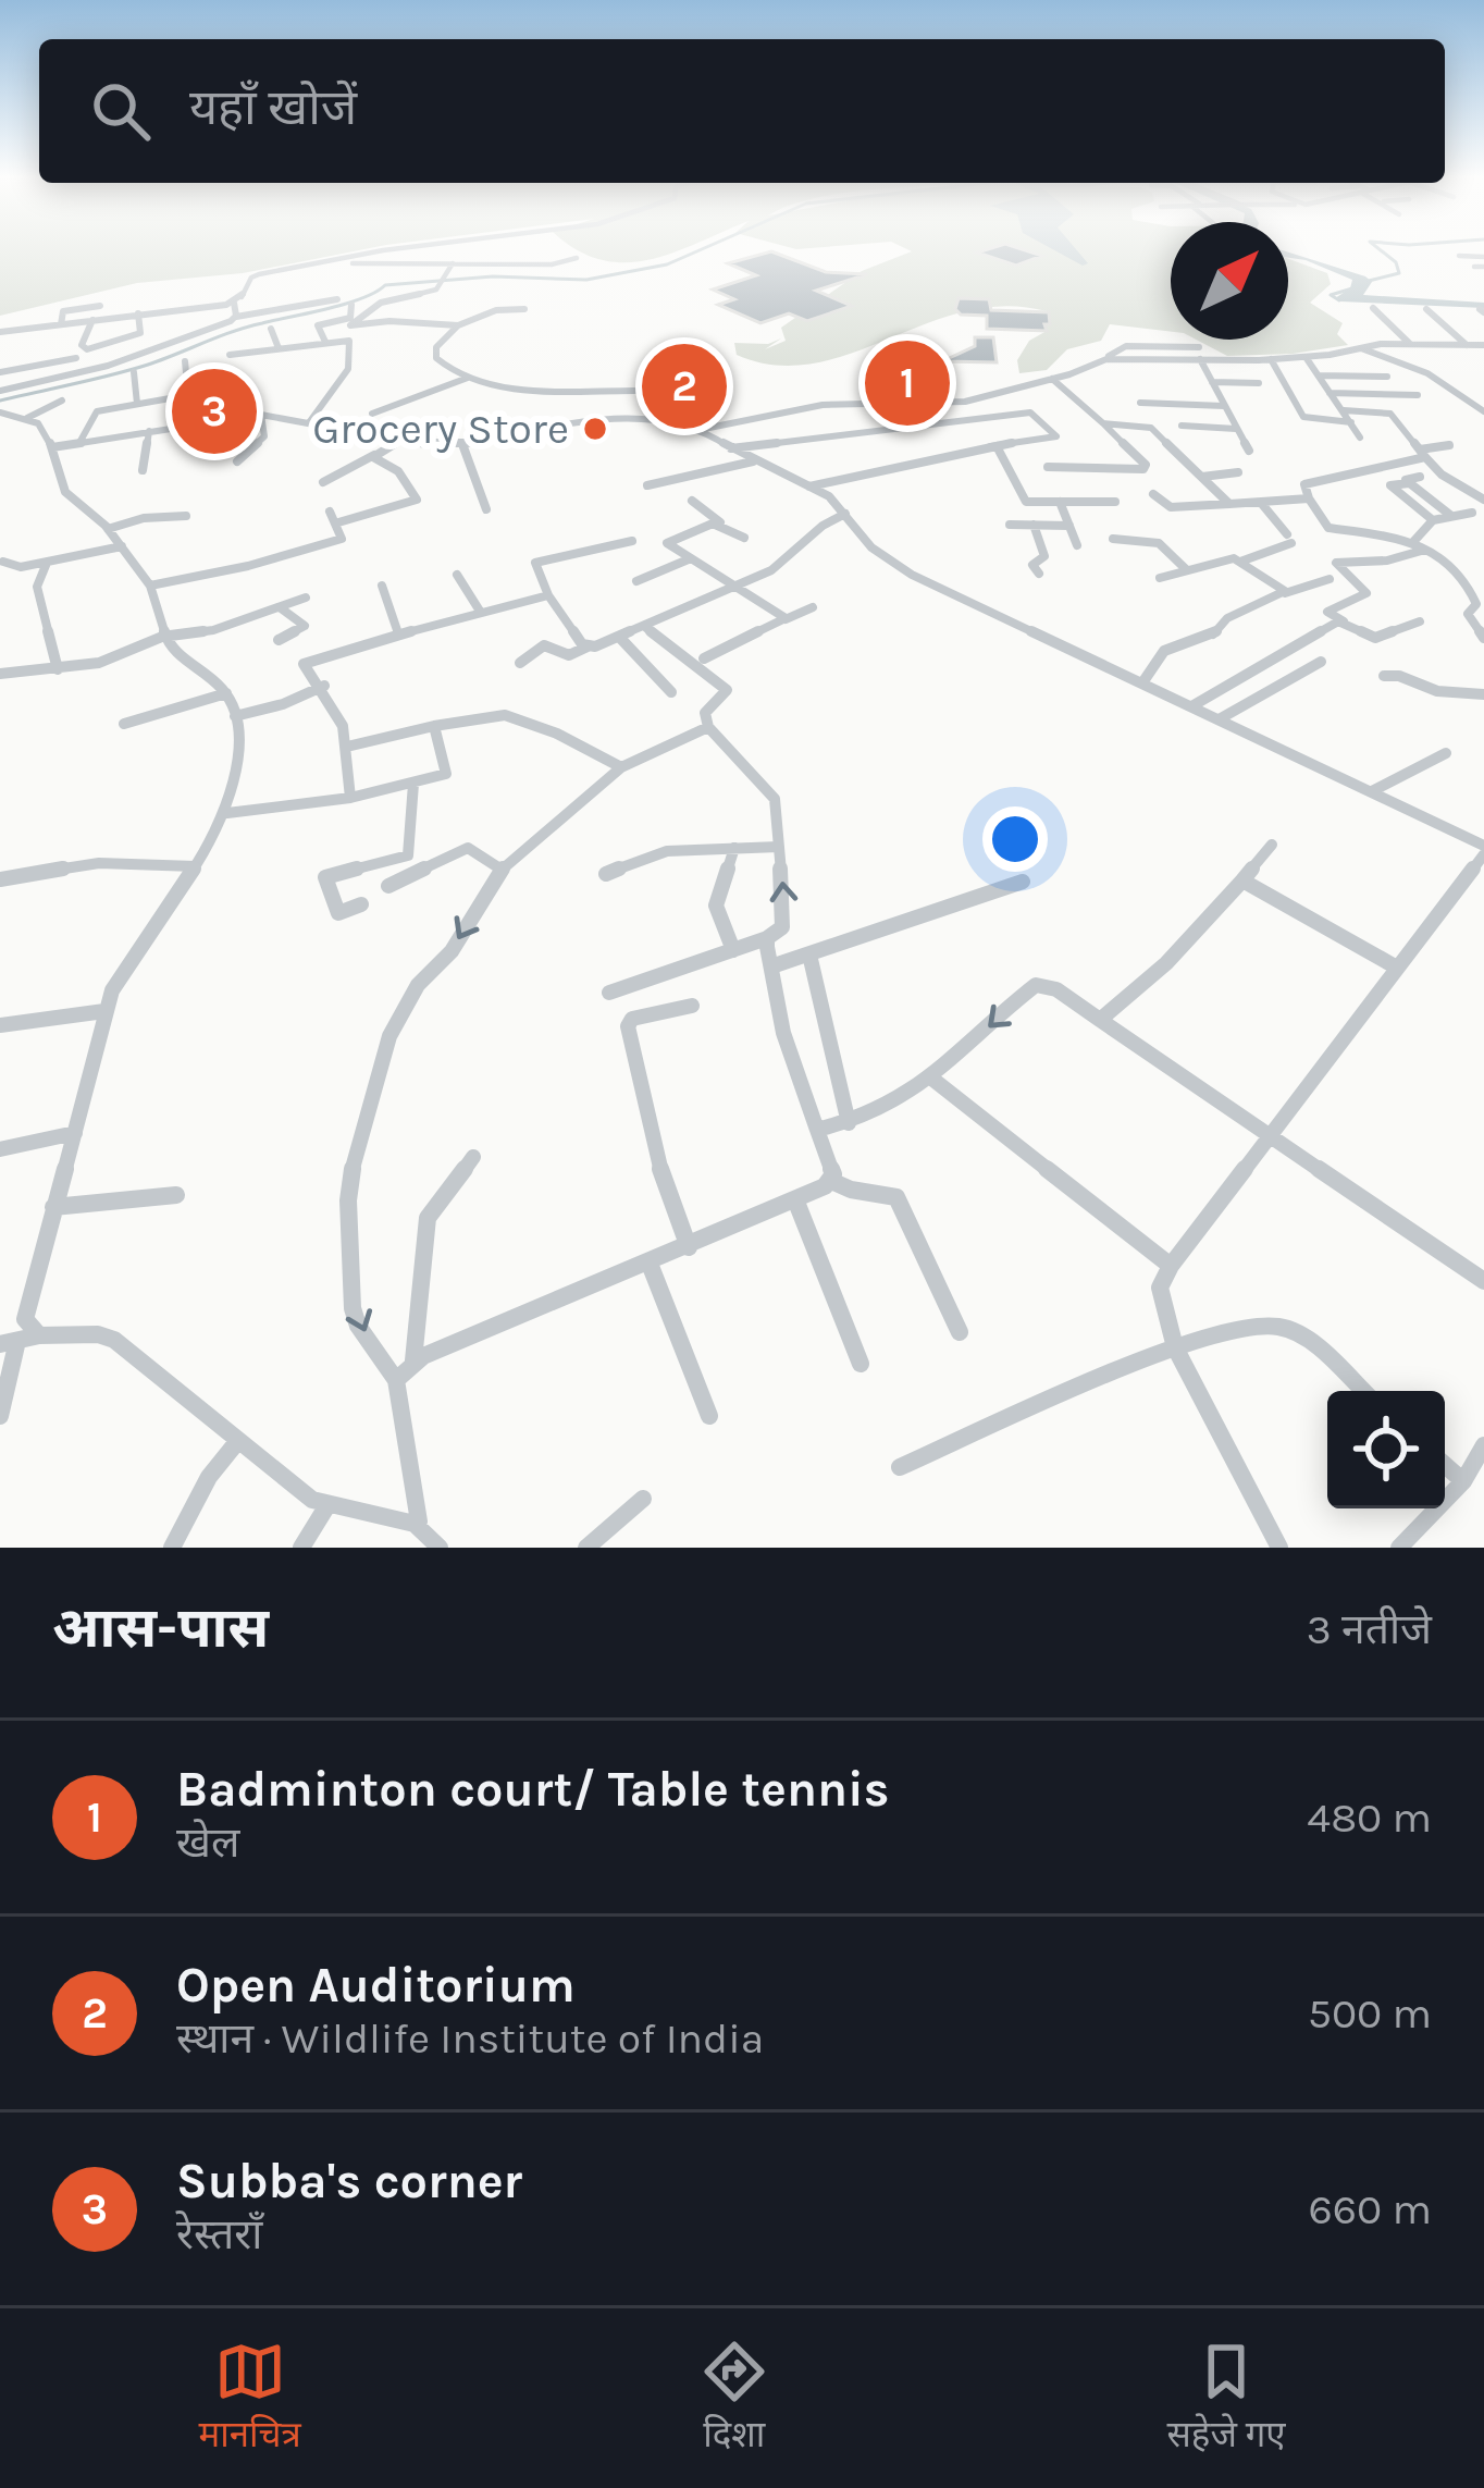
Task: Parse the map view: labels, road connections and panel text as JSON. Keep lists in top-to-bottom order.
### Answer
{
  "places": ["Grocery Store"],
  "north": "top right",
  "page": {
    "search": "यहाँ खोजें",
    "pins": ["1", "2", "3"],
    "heading": ["आस-पास", "3 नतीजे"],
    "list": [
      {
        "mark": "1",
        "name": "Badminton court/ Table tennis",
        "note": "खेल",
        "value": "480 m"
      },
      {
        "mark": "2",
        "name": "Open Auditorium",
        "note": "स्थान · Wildlife Institute of India",
        "value": "500 m"
      },
      {
        "mark": "3",
        "name": "Subba's corner",
        "note": "रेस्तराँ",
        "value": "660 m"
      }
    ],
    "nav": ["मानचित्र", "दिशा", "सहेजे गए"]
  }
}
